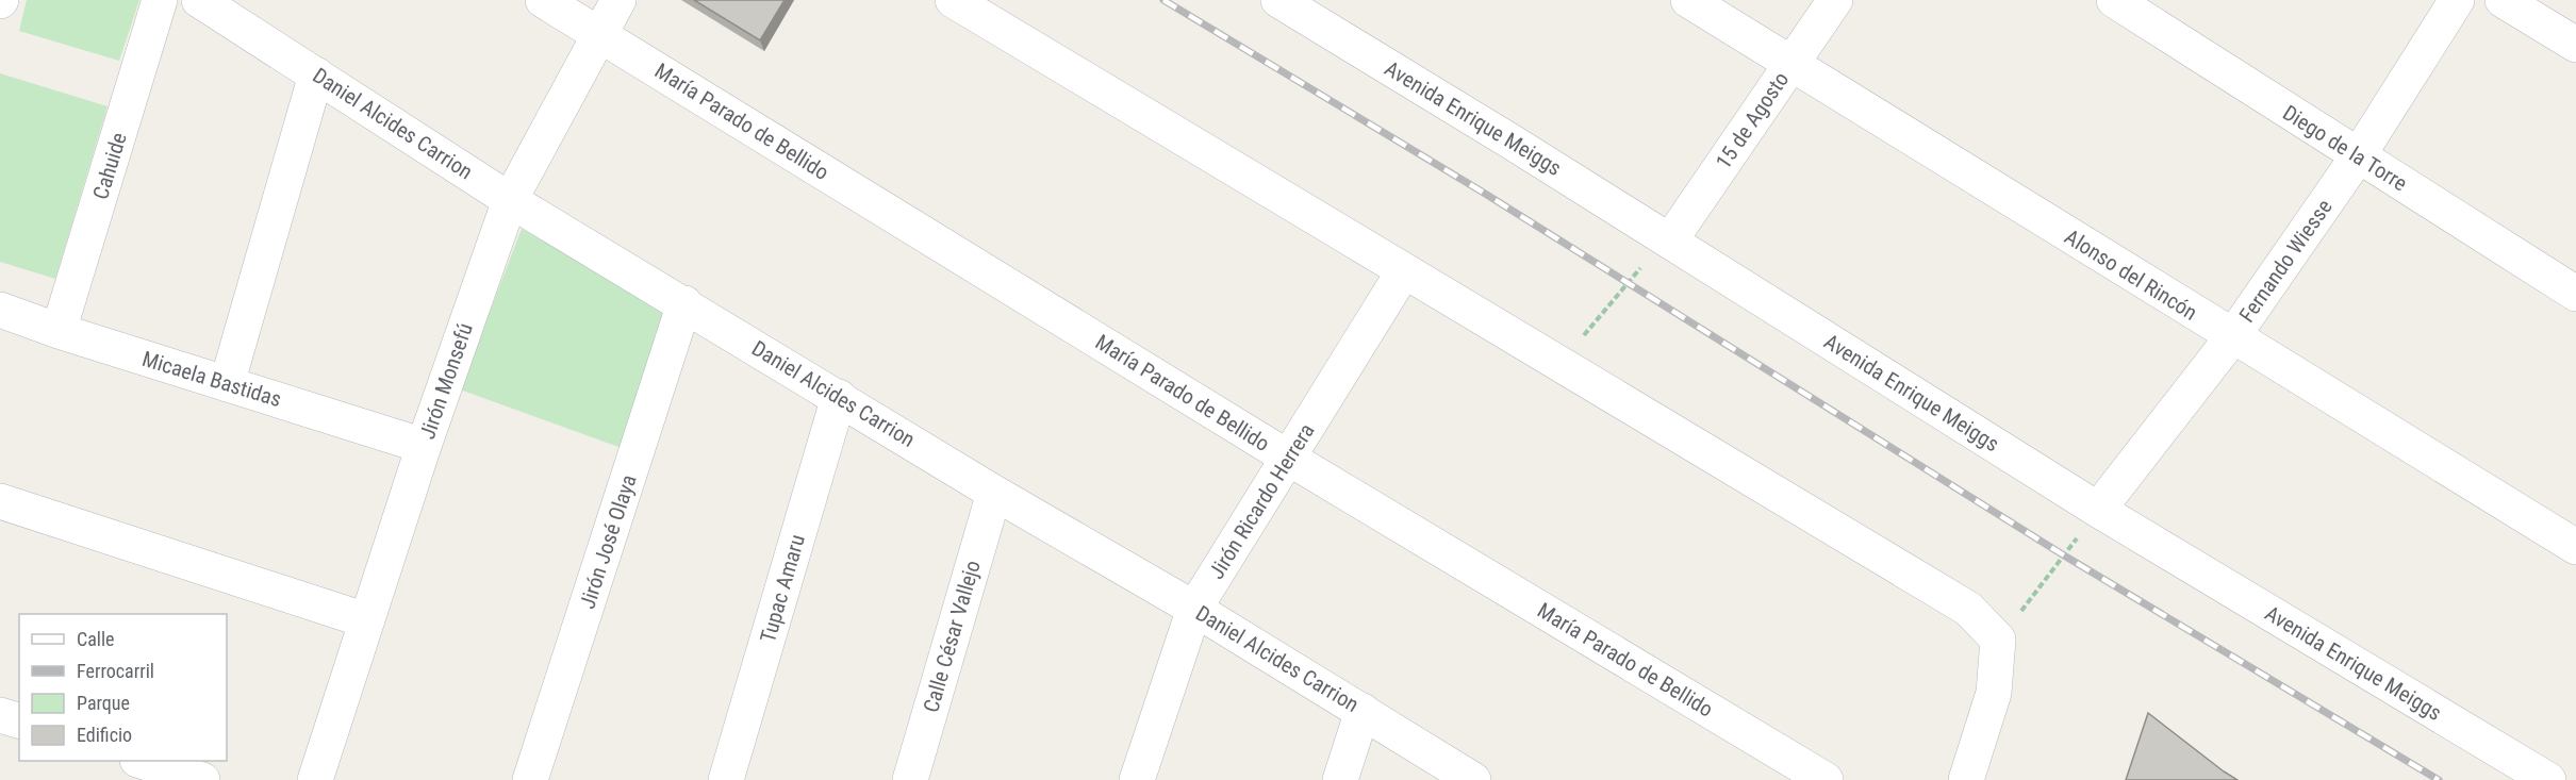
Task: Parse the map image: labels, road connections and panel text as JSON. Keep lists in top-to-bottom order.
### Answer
{
  "streets": {
    "street": [
      "Avenida Enrique Meiggs",
      "15 de Agosto",
      "María Parado de Bellido",
      "Daniel Alcides Carrion",
      "Diego de la Torre",
      "Cahuide",
      "Fernando Wiesse",
      "Alonso del Rincón",
      "Micaela Bastidas",
      "Jirón Monsefú",
      "Jirón Ricardo Herrera",
      "Jirón José Olaya",
      "Tupac Amaru",
      "Calle César Vallejo"
    ]
  },
  "crossings": [
    ["Avenida Enrique Meiggs", "15 de Agosto"],
    ["Avenida Enrique Meiggs", "Fernando Wiesse"],
    ["15 de Agosto", "Alonso del Rincón"],
    ["María Parado de Bellido", "Jirón Monsefú"],
    ["María Parado de Bellido", "Jirón Ricardo Herrera"],
    ["Daniel Alcides Carrion", "Jirón Monsefú"],
    ["Daniel Alcides Carrion", "Jirón Ricardo Herrera"],
    ["Daniel Alcides Carrion", "Jirón José Olaya"],
    ["Daniel Alcides Carrion", "Tupac Amaru"],
    ["Daniel Alcides Carrion", "Calle César Vallejo"],
    ["Diego de la Torre", "Fernando Wiesse"],
    ["Cahuide", "Micaela Bastidas"],
    ["Fernando Wiesse", "Alonso del Rincón"],
    ["Micaela Bastidas", "Jirón Monsefú"]
  ],
  "legend": [
    "Calle",
    "Ferrocarril",
    "Parque",
    "Edificio"
  ]
}
